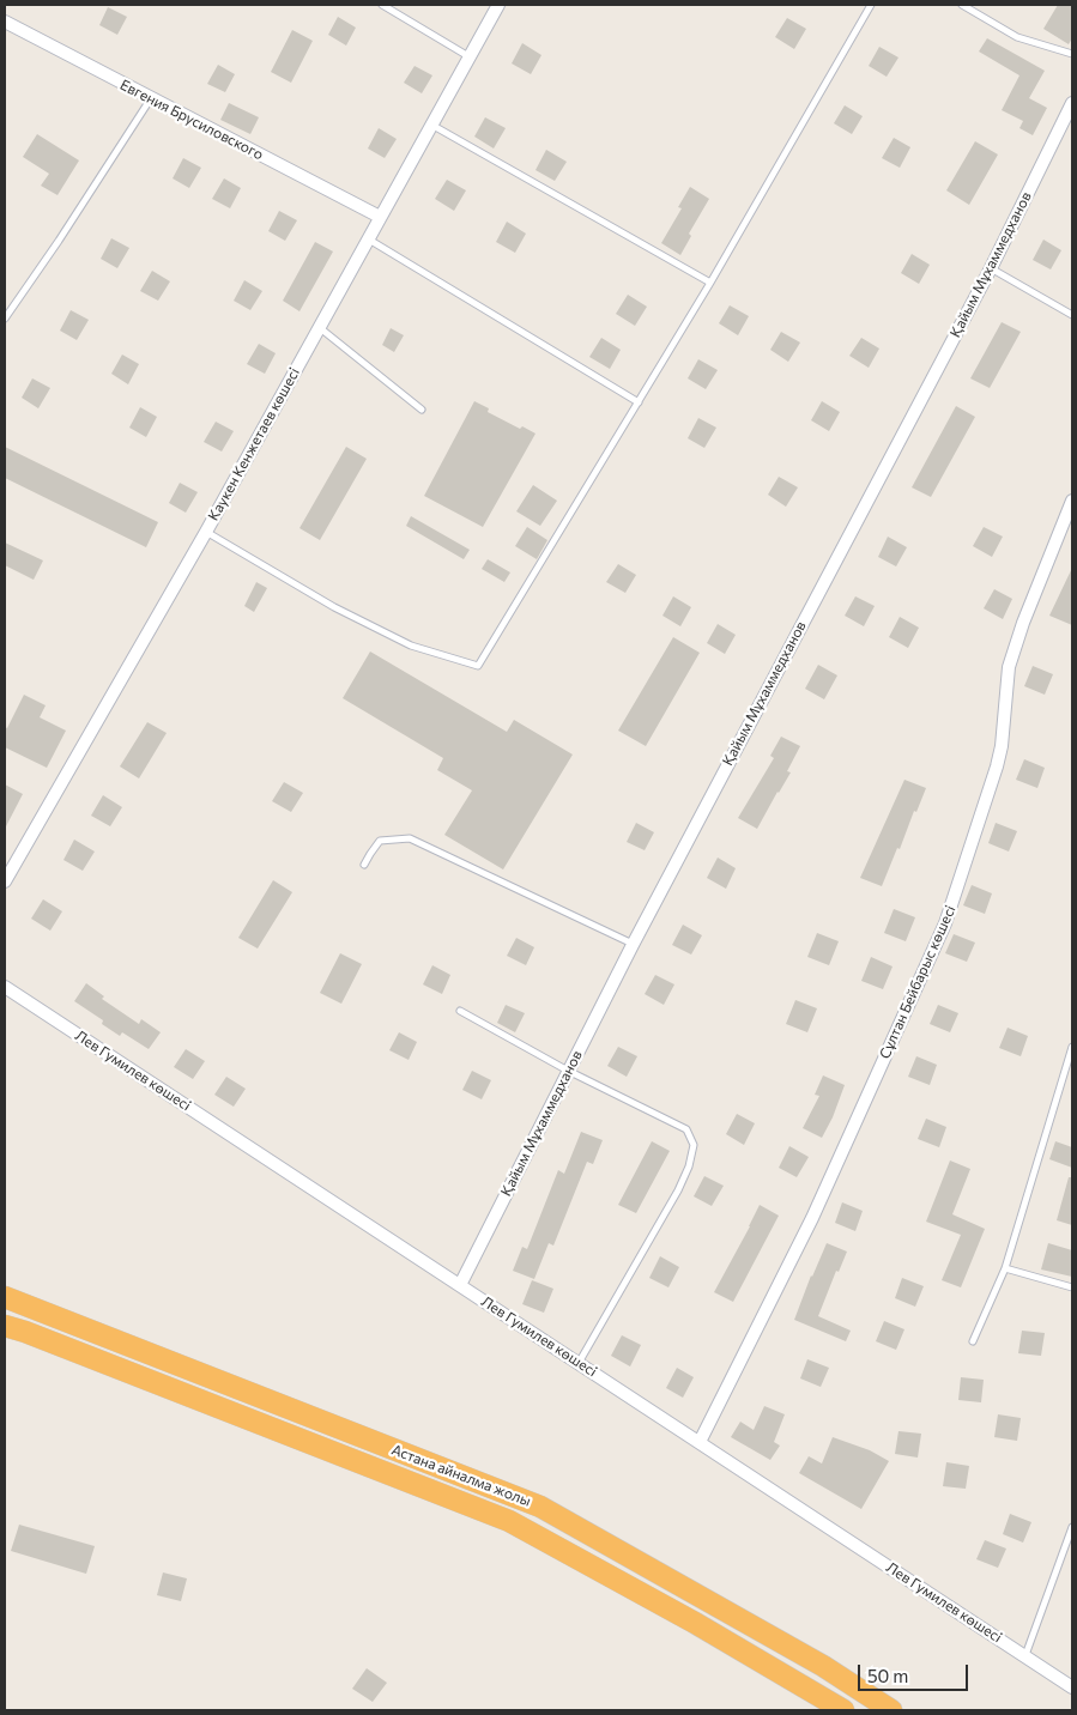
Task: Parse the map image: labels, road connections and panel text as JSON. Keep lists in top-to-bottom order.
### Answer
{
  "streets": {
    "highway": ["Астана айналма жолы"],
    "street": [
      "Евгения Брусиловского",
      "Қайым Мұхаммедханов",
      "Каукен Кенжетаев көшесі",
      "Сұлтан Бейбарыс көшесі",
      "Лев Гумилев көшесі"
    ]
  },
  "crossings": [
    ["Евгения Брусиловского", "Каукен Кенжетаев көшесі"],
    ["Қайым Мұхаммедханов", "Лев Гумилев көшесі"],
    ["Сұлтан Бейбарыс көшесі", "Лев Гумилев көшесі"]
  ],
  "scale_bar": "50 m"
}
